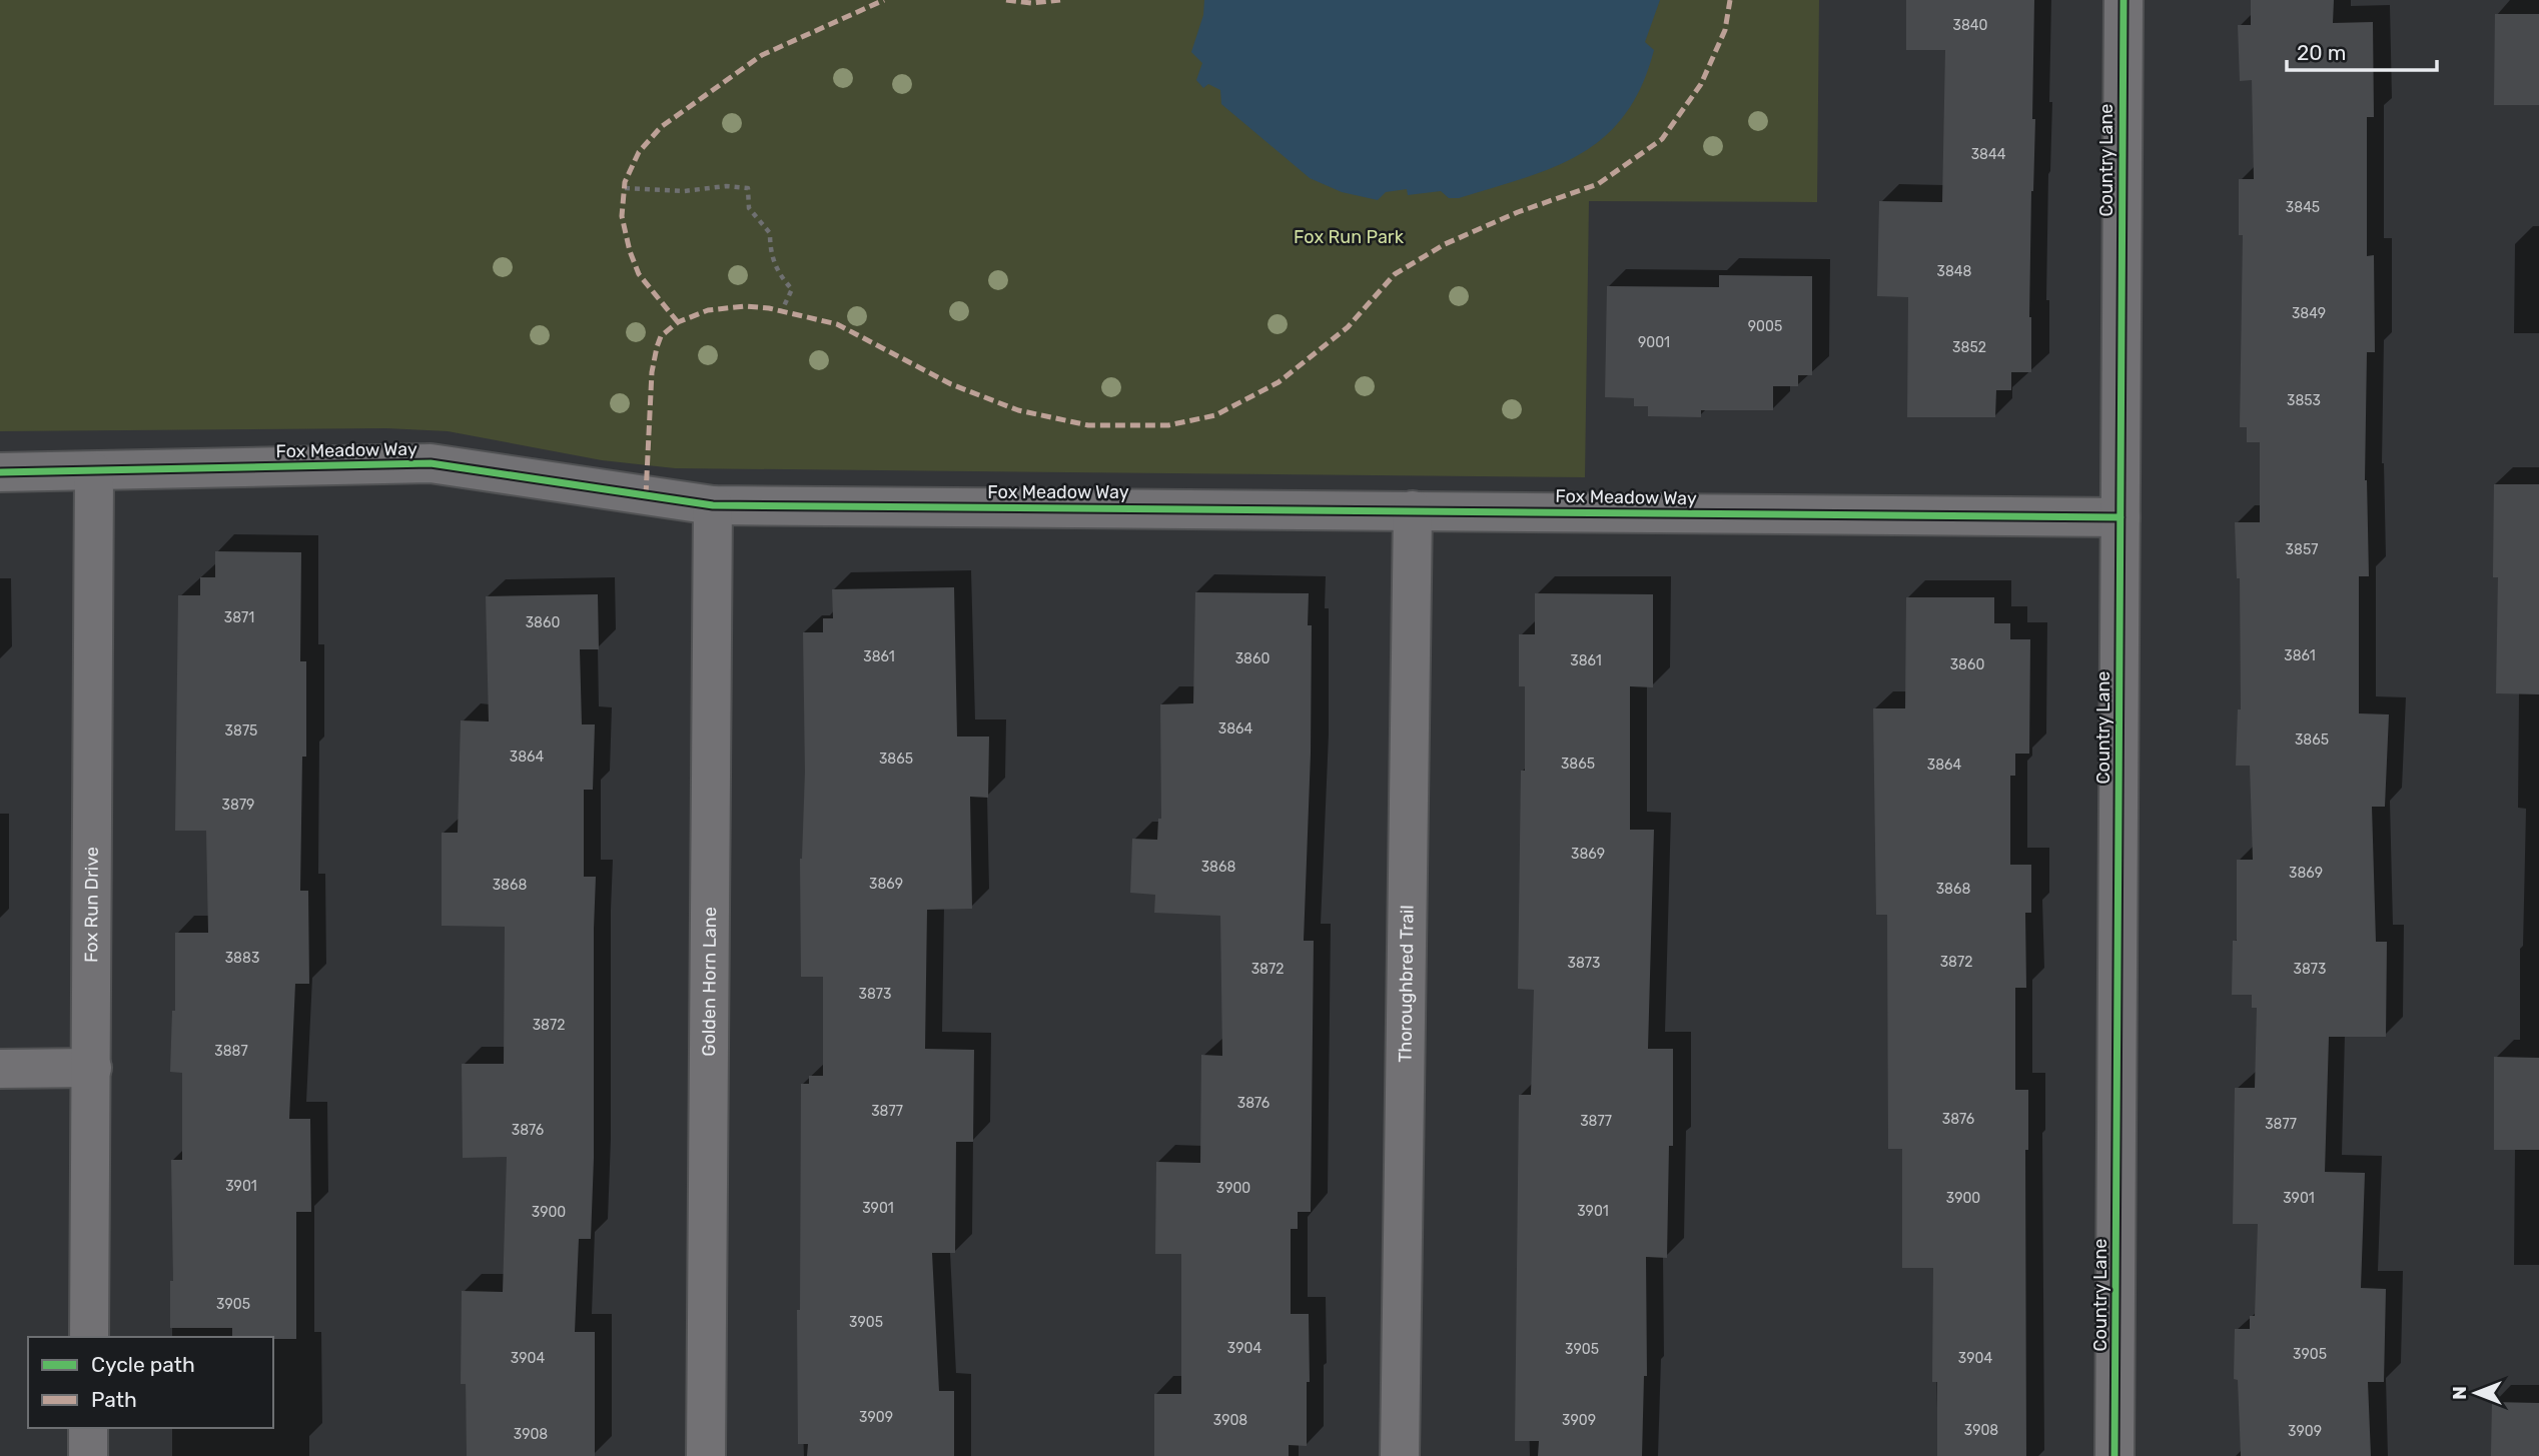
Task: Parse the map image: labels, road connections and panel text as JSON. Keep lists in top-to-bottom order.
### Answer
{
  "streets": {
    "street": [
      "Country Lane",
      "Fox Meadow Way",
      "Fox Run Drive",
      "Golden Horn Lane",
      "Thoroughbred Trail"
    ]
  },
  "crossings": [
    ["Country Lane", "Fox Meadow Way"],
    ["Fox Meadow Way", "Fox Run Drive"],
    ["Fox Meadow Way", "Golden Horn Lane"],
    ["Fox Meadow Way", "Thoroughbred Trail"]
  ],
  "parks": ["Fox Run Park"],
  "house_numbers": [
    "3840",
    "3844",
    "3845",
    "3848",
    "3849",
    "9005",
    "9001",
    "3852",
    "3853",
    "3857",
    "3871",
    "3860",
    "3861",
    "3861",
    "3860",
    "3861",
    "3860",
    "3864",
    "3875",
    "3865",
    "3864",
    "3865",
    "3865",
    "3864",
    "3879",
    "3869",
    "3868",
    "3869",
    "3869",
    "3868",
    "3868",
    "3883",
    "3872",
    "3873",
    "3872",
    "3873",
    "3873",
    "3872",
    "3887",
    "3876",
    "3877",
    "3876",
    "3877",
    "3877",
    "3876",
    "3901",
    "3900",
    "3900",
    "3901",
    "3901",
    "3901",
    "3900",
    "3905",
    "3905",
    "3904",
    "3905",
    "3905",
    "3904",
    "3904",
    "3909",
    "3908",
    "3909",
    "3908",
    "3909",
    "3908"
  ],
  "legend": ["Cycle path", "Path"],
  "scale_bar": "20 m",
  "north": "left"
}
